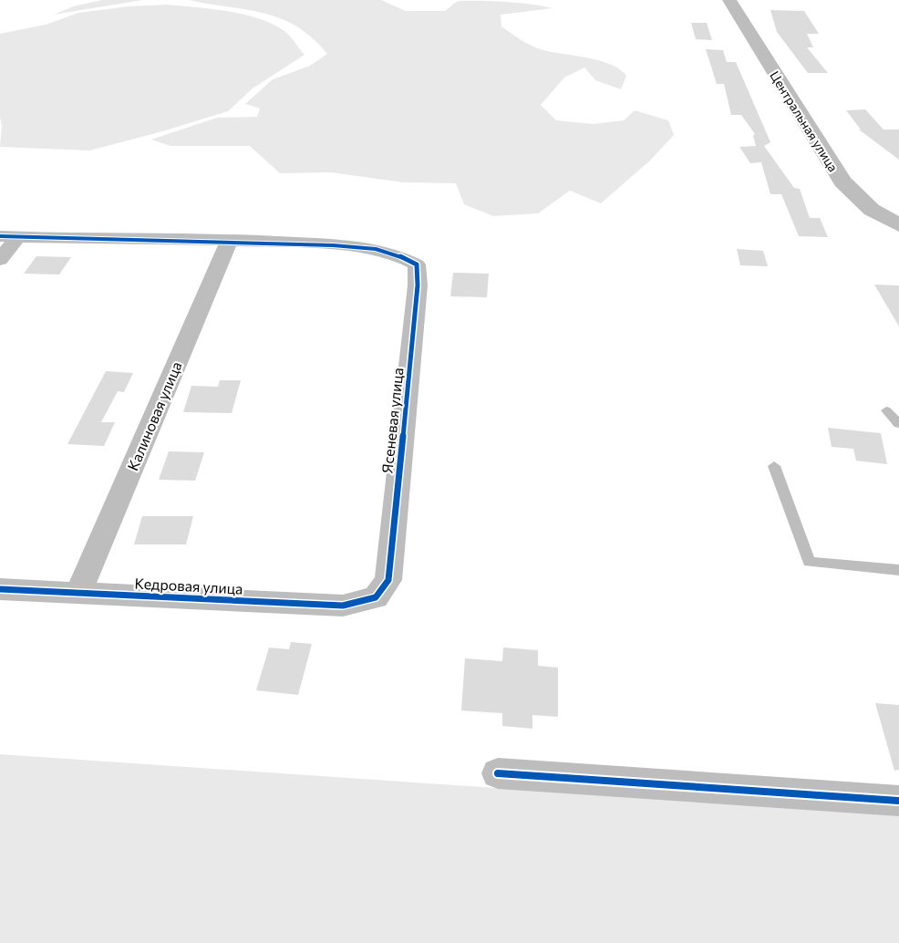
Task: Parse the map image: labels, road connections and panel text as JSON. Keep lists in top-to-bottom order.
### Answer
{
  "streets": {
    "street": [
      "Центральная улица",
      "Калиновая улица",
      "Ясеневая улица",
      "Кедровая улица"
    ]
  },
  "crossings": [
    ["Калиновая улица", "Ясеневая улица"],
    ["Калиновая улица", "Кедровая улица"],
    ["Ясеневая улица", "Кедровая улица"]
  ]
}
